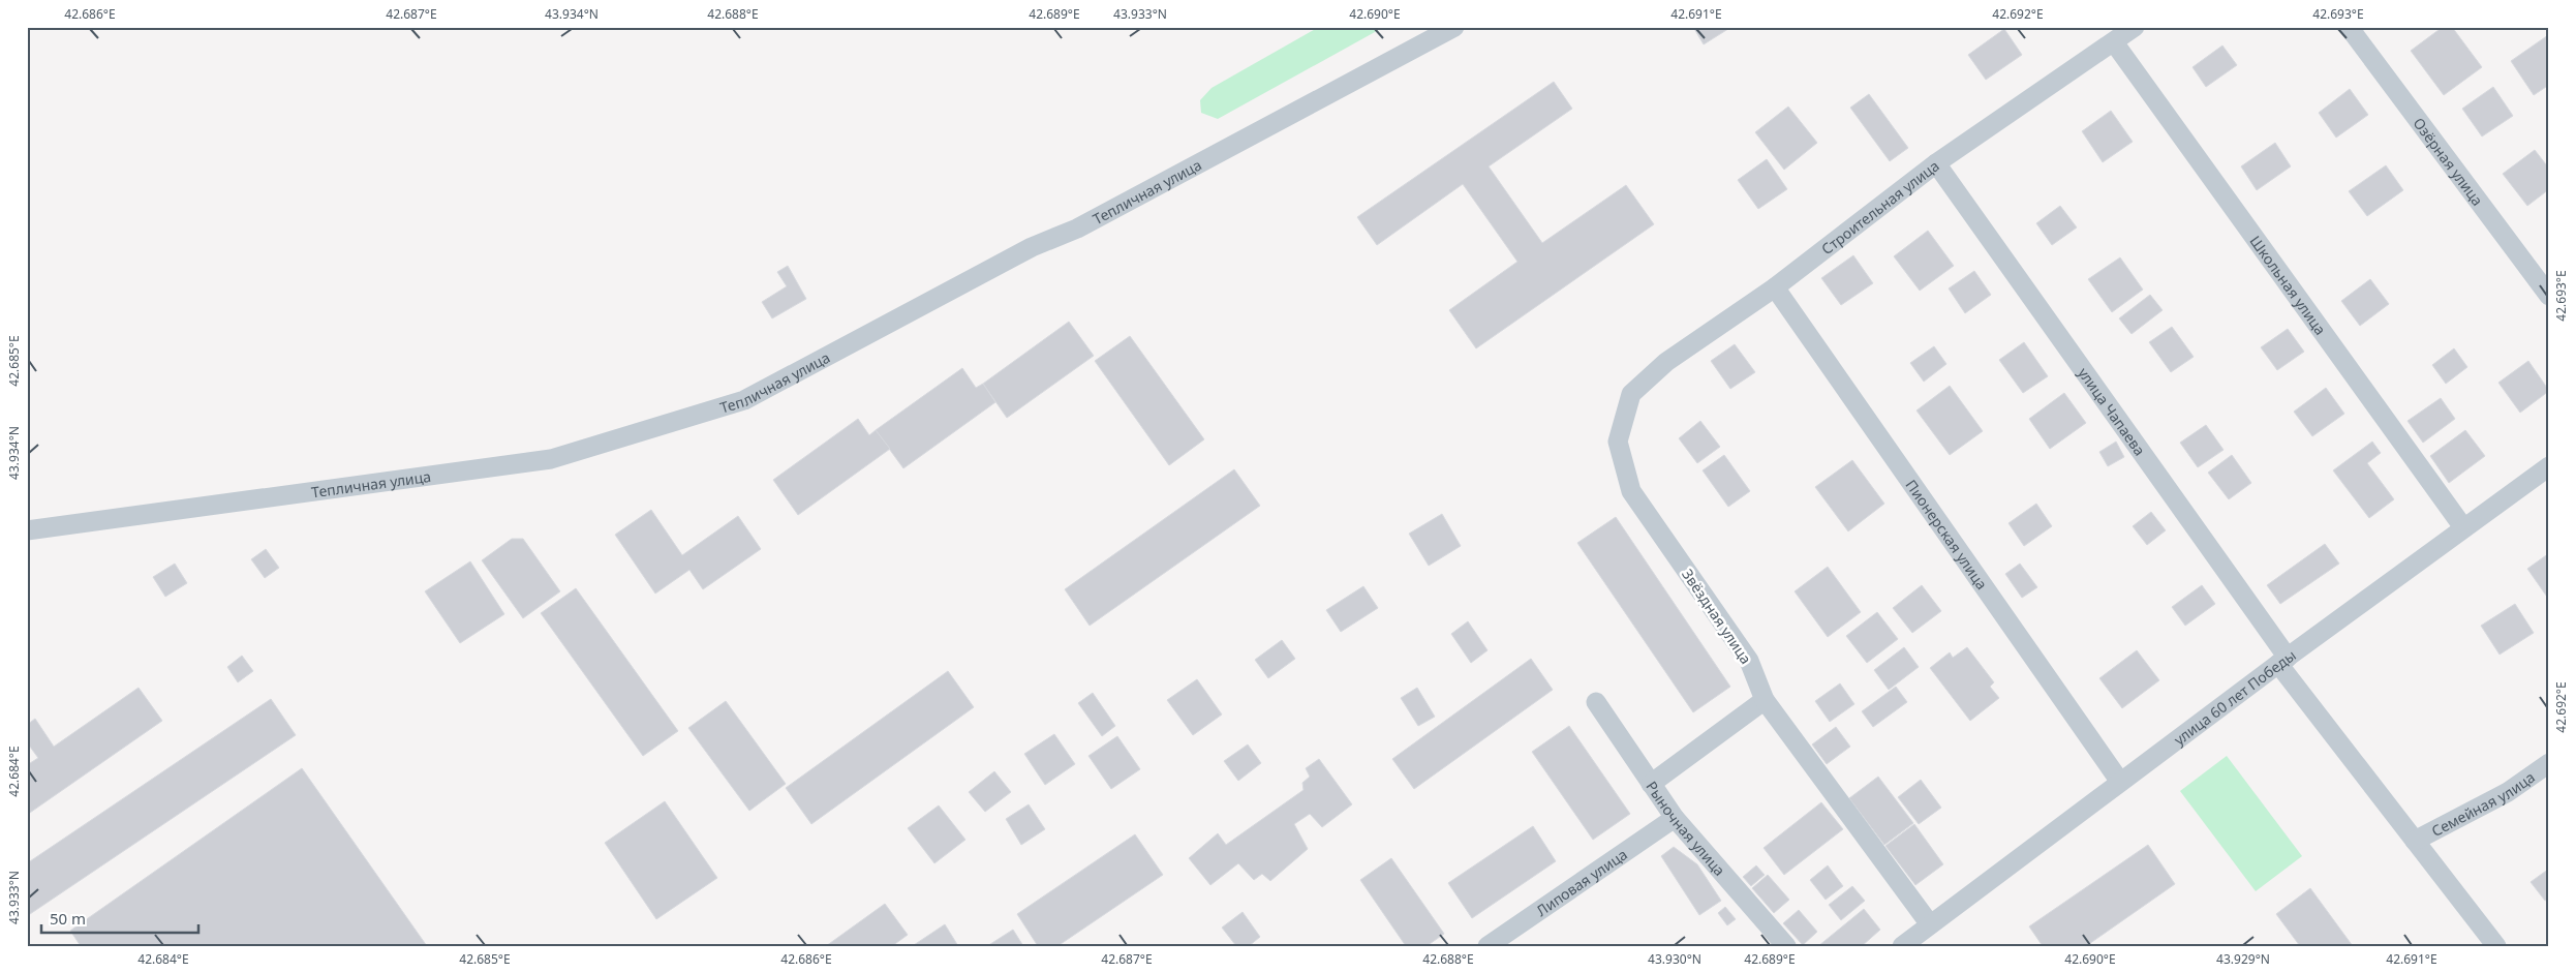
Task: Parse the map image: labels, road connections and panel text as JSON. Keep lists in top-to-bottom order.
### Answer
{
  "streets": {
    "street": [
      "Озёрная улица",
      "Тепличная улица",
      "Строительная улица",
      "Школьная улица",
      "улица Чапаева",
      "Пионерская улица",
      "Звёздная улица",
      "улица 60 лет Победы",
      "Семейная улица",
      "Рыночная улица",
      "Липовая улица"
    ]
  },
  "crossings": [
    ["Строительная улица", "Школьная улица"],
    ["Строительная улица", "улица Чапаева"],
    ["Строительная улица", "Пионерская улица"],
    ["Строительная улица", "Звёздная улица"],
    ["Школьная улица", "улица 60 лет Победы"],
    ["улица Чапаева", "улица 60 лет Победы"],
    ["улица Чапаева", "Семейная улица"],
    ["Пионерская улица", "улица 60 лет Победы"],
    ["Звёздная улица", "улица 60 лет Победы"],
    ["Рыночная улица", "Липовая улица"]
  ],
  "scale_bar": "50 m",
  "coordinates": [
    "42.686°E",
    "42.687°E",
    "43.934°N",
    "42.688°E",
    "42.689°E",
    "43.933°N",
    "42.690°E",
    "42.691°E",
    "42.692°E",
    "42.693°E",
    "42.685°E",
    "42.684°E",
    "43.930°N",
    "43.929°N"
  ]
}
